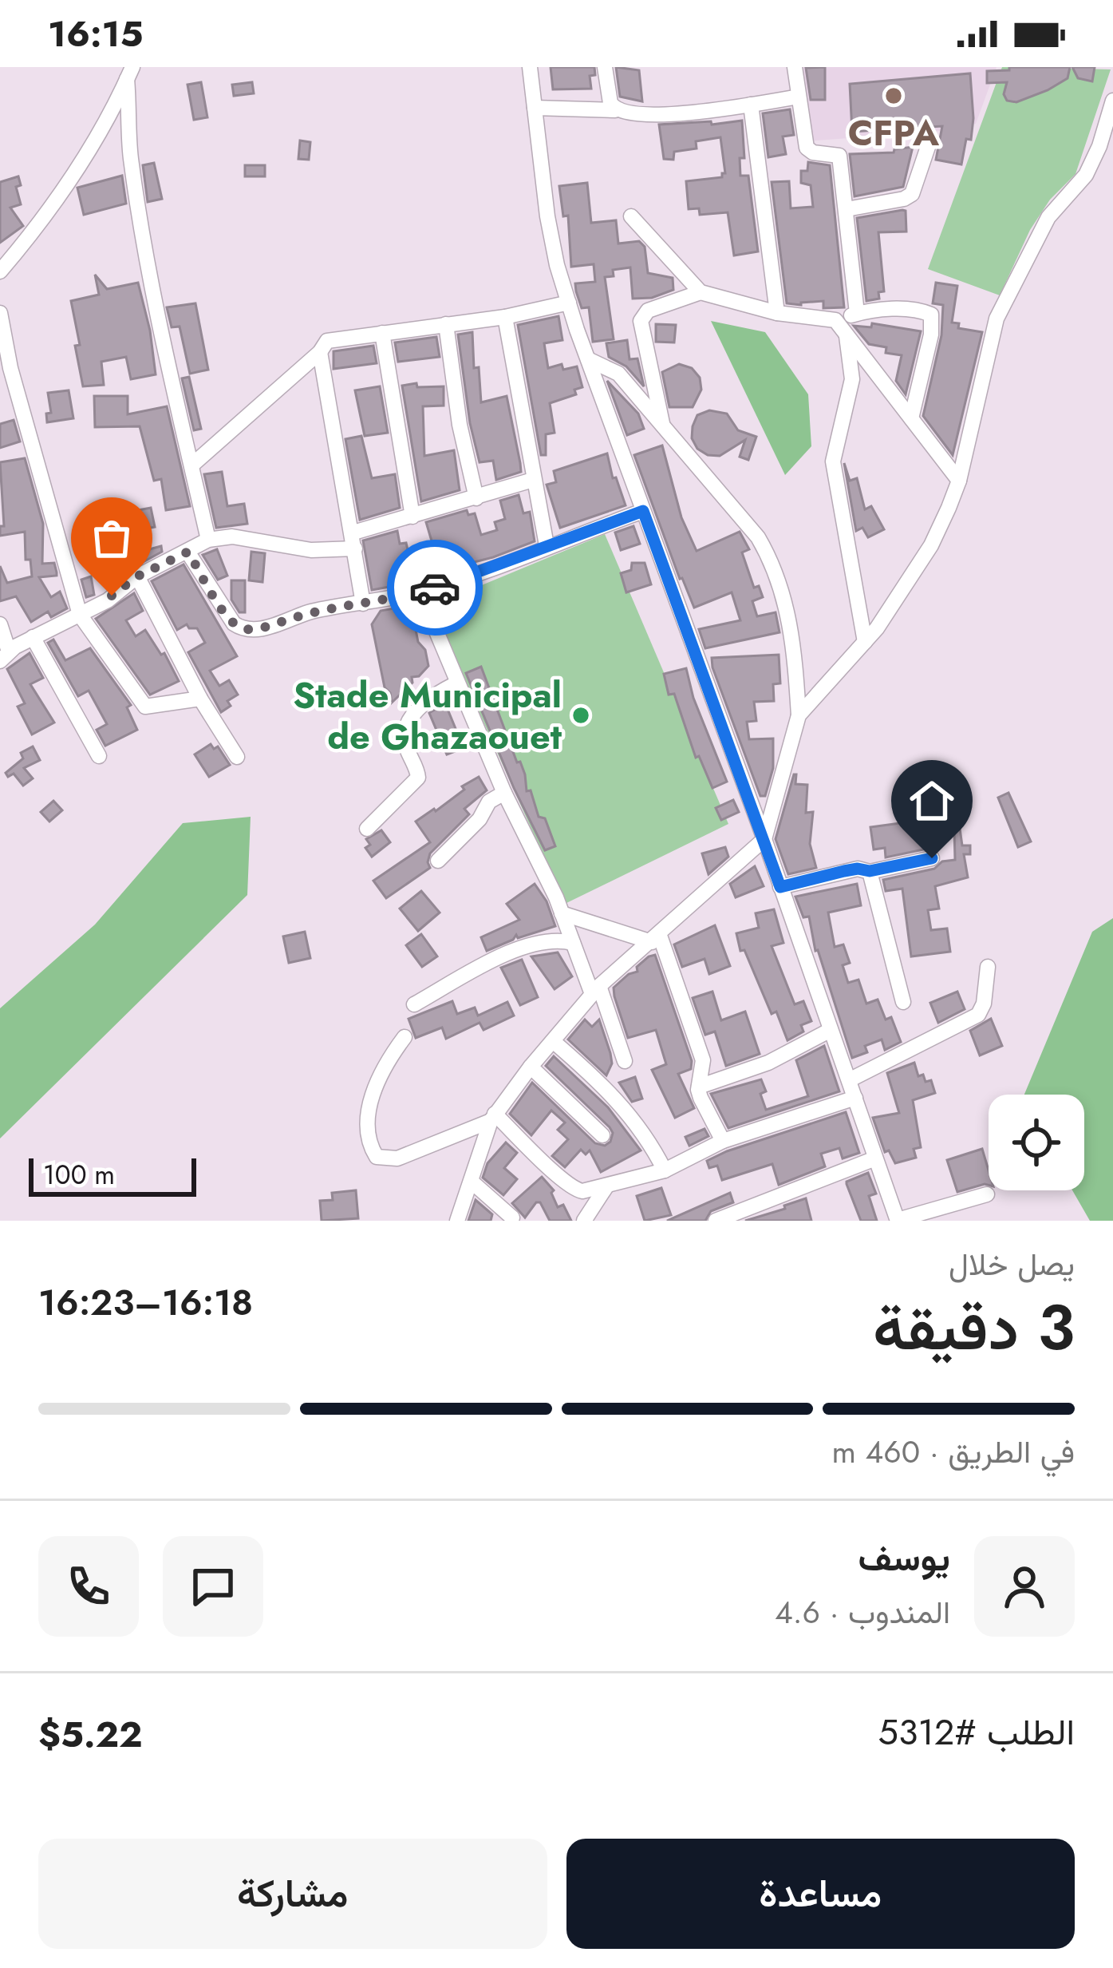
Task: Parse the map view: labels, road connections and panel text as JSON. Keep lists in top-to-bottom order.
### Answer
{
  "places": ["CFPA", "Stade Municipal de Ghazaouet"],
  "scale_bar": "100 m",
  "page": {
    "status": "16:15",
    "scale": "100 m",
    "heading": ["3 دقيقة", "يصل خلال", "16:18–16:23"],
    "panel": [
      "يوسف",
      "المندوب · 4.6",
      "الطلب #5312",
      "$5.22"
    ],
    "bar": "في الطريق · 460 m",
    "buttons": ["مساعدة", "مشاركة"]
  }
}
